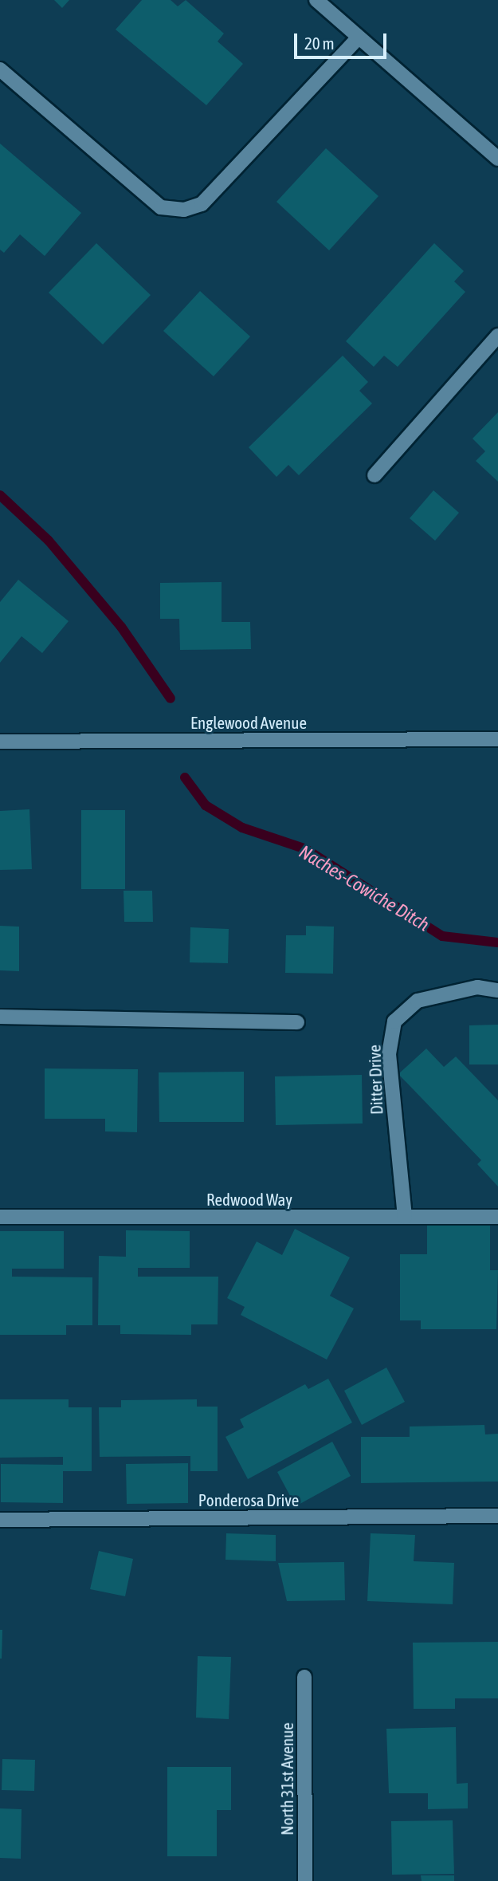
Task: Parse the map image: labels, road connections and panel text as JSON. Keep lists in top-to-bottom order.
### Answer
{
  "streets": {
    "street": [
      "Englewood Avenue",
      "Ditter Drive",
      "Redwood Way",
      "Ponderosa Drive",
      "North 31st Avenue"
    ]
  },
  "crossings": [
    ["Ditter Drive", "Redwood Way"]
  ],
  "water": ["Naches-Cowiche Ditch"],
  "scale_bar": "20 m"
}
